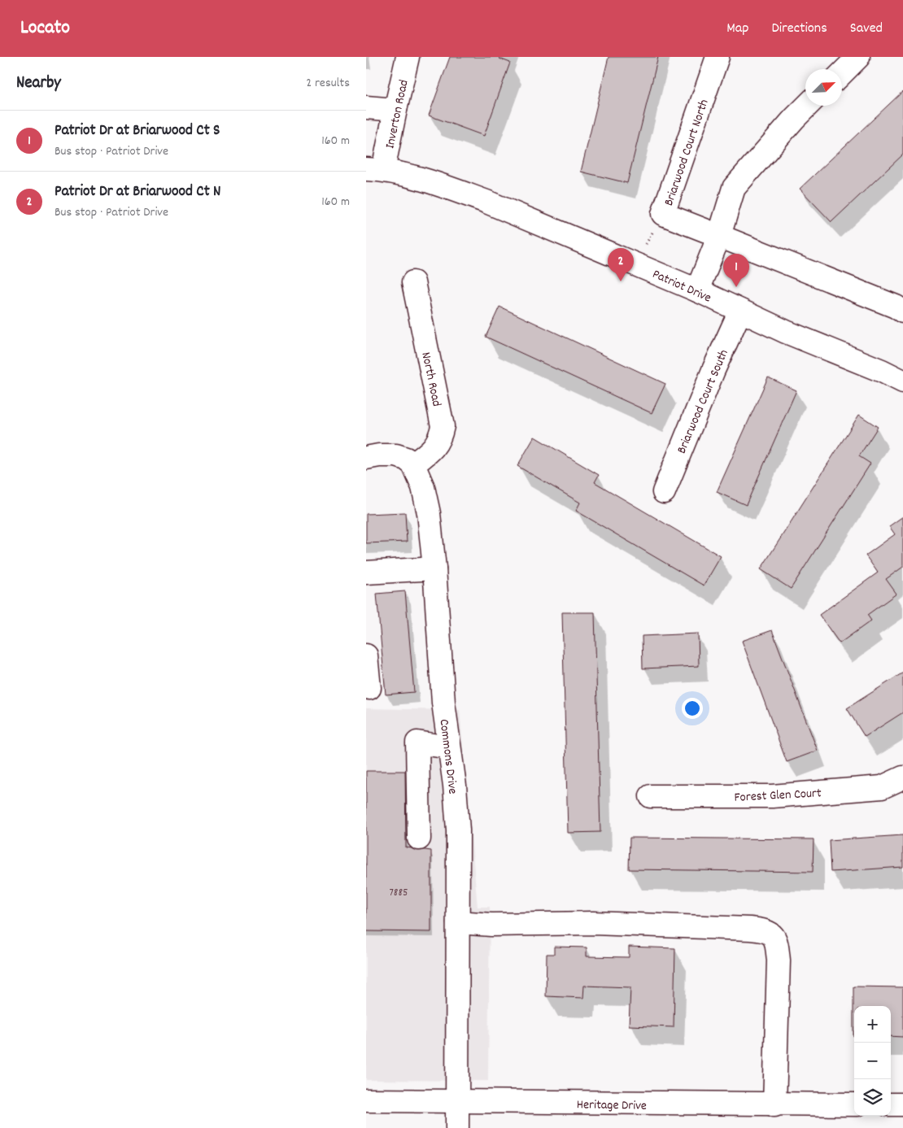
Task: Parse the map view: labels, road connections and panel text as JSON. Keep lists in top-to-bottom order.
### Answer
{
  "streets": {
    "street": [
      "Inverton Road",
      "Briarwood Court North",
      "Patriot Drive",
      "North Road",
      "Briarwood Court South",
      "Commons Drive",
      "Forest Glen Court",
      "Heritage Drive"
    ]
  },
  "crossings": [
    ["Inverton Road", "Patriot Drive"],
    ["Patriot Drive", "Briarwood Court South"],
    ["North Road", "Commons Drive"],
    ["Commons Drive", "Heritage Drive"]
  ],
  "house_numbers": ["7885"],
  "north": "top right",
  "page": {
    "header": "Locato",
    "nav": ["Map", "Directions", "Saved"],
    "heading": ["Nearby", "2 results"],
    "list": [
      {
        "mark": "1",
        "name": "Patriot Dr at Briarwood Ct S",
        "note": "Bus stop · Patriot Drive",
        "value": "160 m"
      },
      {
        "mark": "2",
        "name": "Patriot Dr at Briarwood Ct N",
        "note": "Bus stop · Patriot Drive",
        "value": "160 m"
      }
    ],
    "pins": ["2", "1"],
    "map_buttons": ["+", "−"]
  }
}
